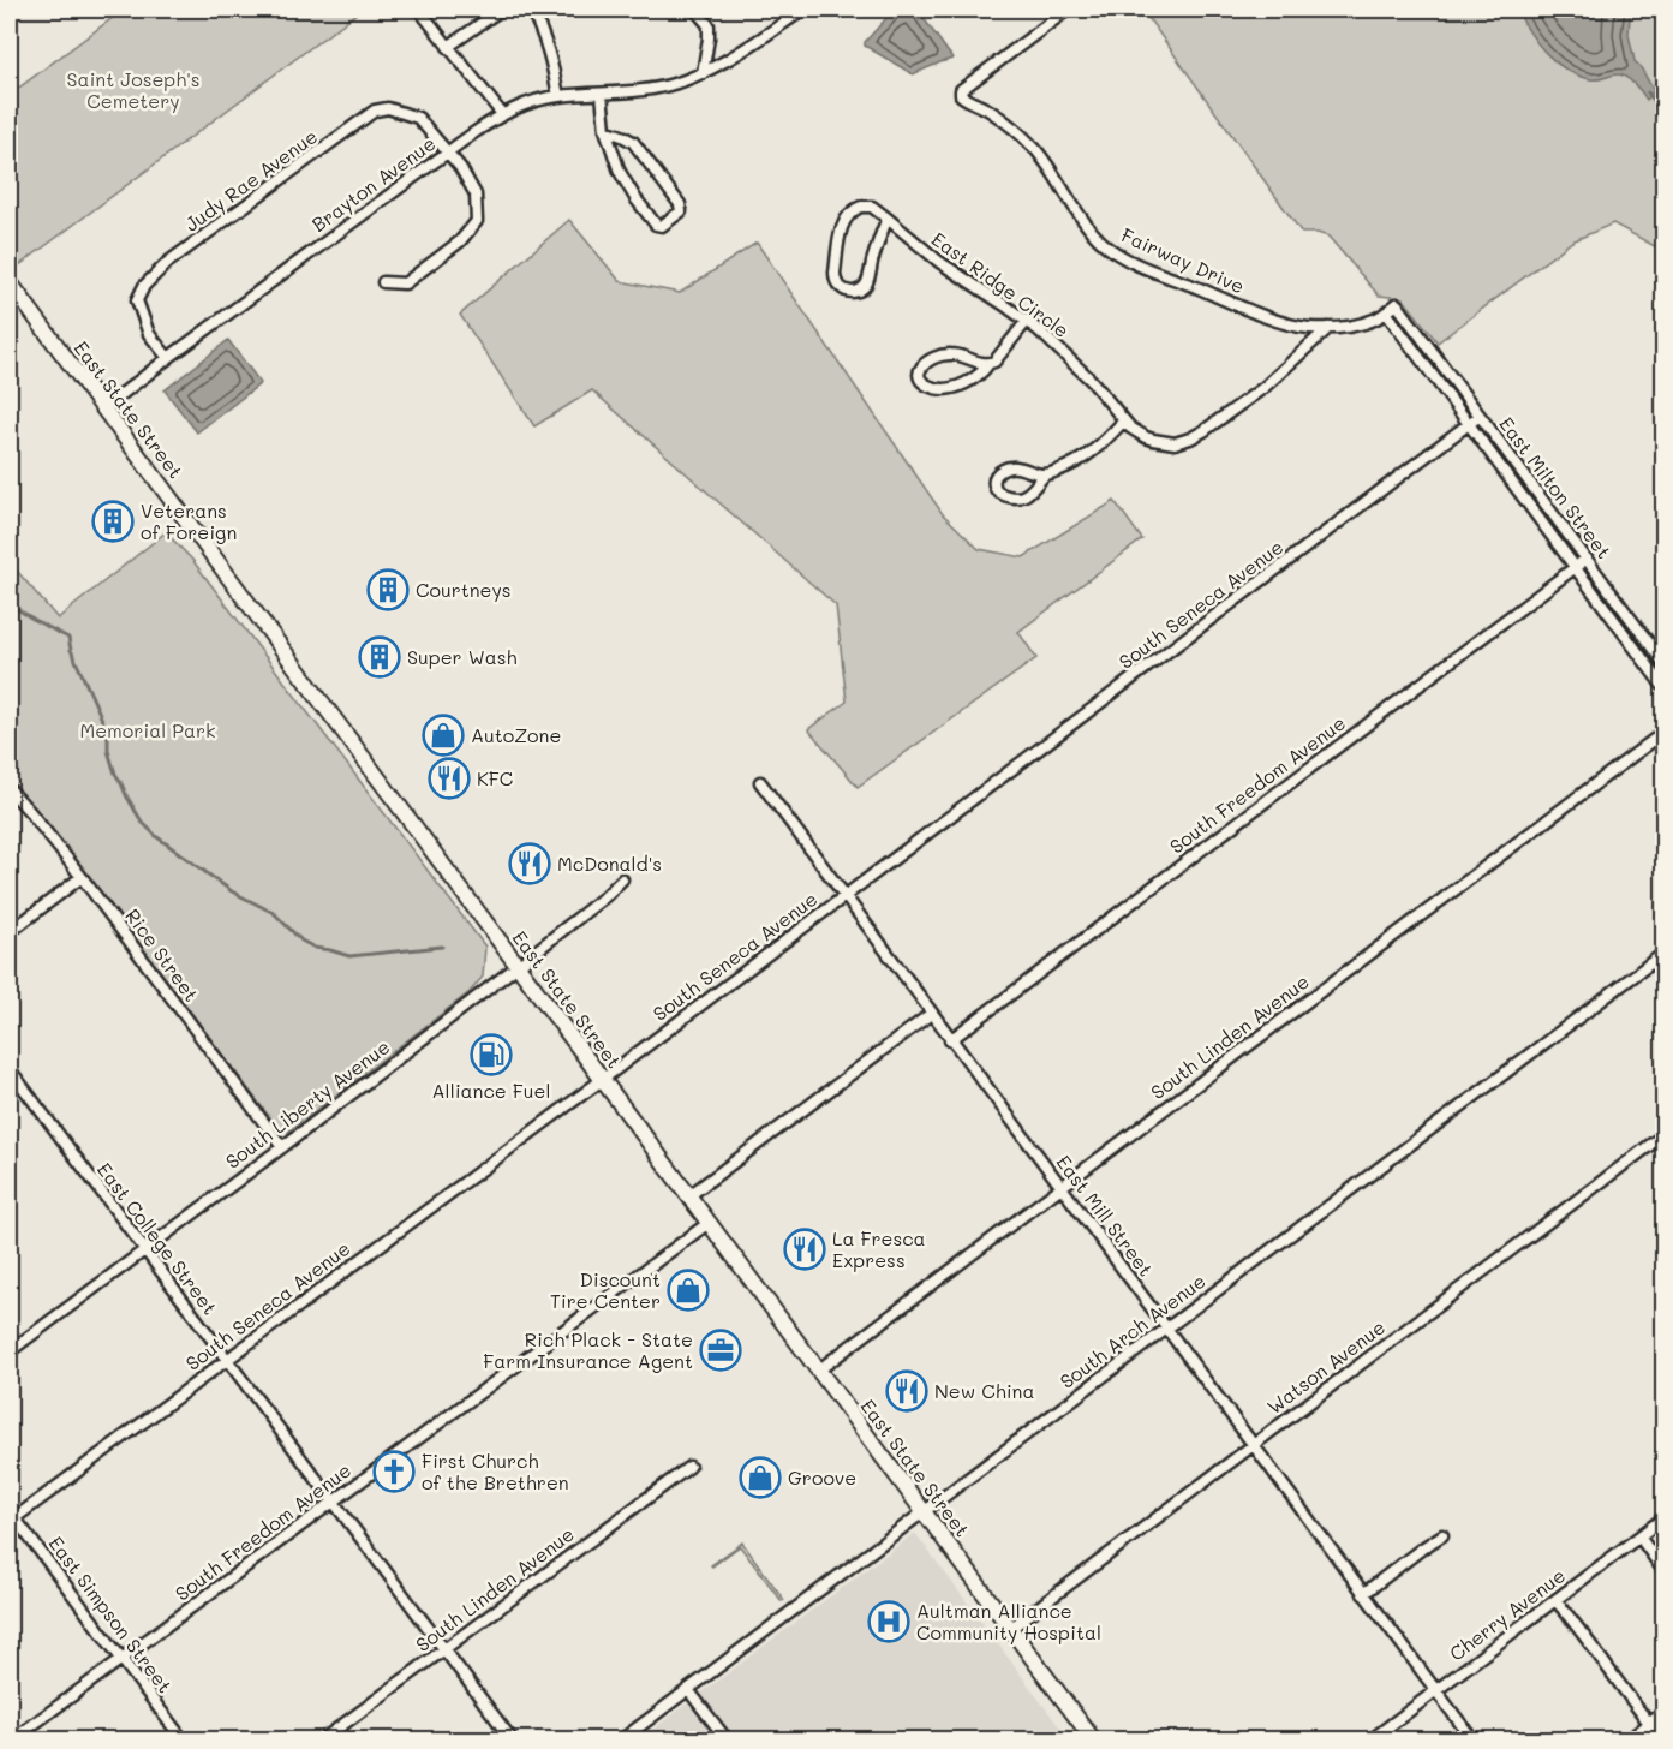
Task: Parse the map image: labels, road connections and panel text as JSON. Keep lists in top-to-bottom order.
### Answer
{
  "streets": {
    "highway": ["East State Street"],
    "street": [
      "Judy Rae Avenue",
      "Brayton Avenue",
      "Fairway Drive",
      "East Ridge Circle",
      "East Milton Street",
      "South Seneca Avenue",
      "South Freedom Avenue",
      "Rice Street",
      "South Linden Avenue",
      "South Liberty Avenue",
      "East Mill Street",
      "East College Street",
      "South Arch Avenue",
      "Watson Avenue",
      "East Simpson Street",
      "Cherry Avenue"
    ]
  },
  "crossings": [
    ["Judy Rae Avenue", "Brayton Avenue"],
    ["Brayton Avenue", "East State Street"],
    ["Fairway Drive", "East Ridge Circle"],
    ["East State Street", "South Seneca Avenue"],
    ["East State Street", "South Freedom Avenue"],
    ["East State Street", "South Linden Avenue"],
    ["East State Street", "South Liberty Avenue"],
    ["East State Street", "South Arch Avenue"],
    ["East State Street", "Watson Avenue"],
    ["East Milton Street", "South Seneca Avenue"],
    ["East Milton Street", "South Freedom Avenue"],
    ["South Seneca Avenue", "East Mill Street"],
    ["South Seneca Avenue", "East College Street"],
    ["South Seneca Avenue", "East Simpson Street"],
    ["South Freedom Avenue", "East Mill Street"],
    ["South Freedom Avenue", "East College Street"],
    ["South Freedom Avenue", "East Simpson Street"],
    ["Rice Street", "South Liberty Avenue"],
    ["South Linden Avenue", "East Mill Street"],
    ["South Linden Avenue", "East College Street"],
    ["South Liberty Avenue", "East College Street"],
    ["East Mill Street", "South Arch Avenue"],
    ["East Mill Street", "Watson Avenue"],
    ["East Mill Street", "Cherry Avenue"]
  ],
  "parks": ["Saint Joseph's Cemetery", "Memorial Park"],
  "places": {
    "building": ["Veterans of Foreign", "Courtneys", "Super Wash"],
    "shop": ["AutoZone", "Discount Tire Center", "Groove"],
    "restaurant": [
      "KFC",
      "McDonald's",
      "La Fresca Express",
      "New China"
    ],
    "fuel station": ["Alliance Fuel"],
    "office": ["Rich Plack - State Farm Insurance Agent"],
    "church": ["First Church of the Brethren"],
    "hospital": ["Aultman Alliance Community Hospital"]
  }
}
